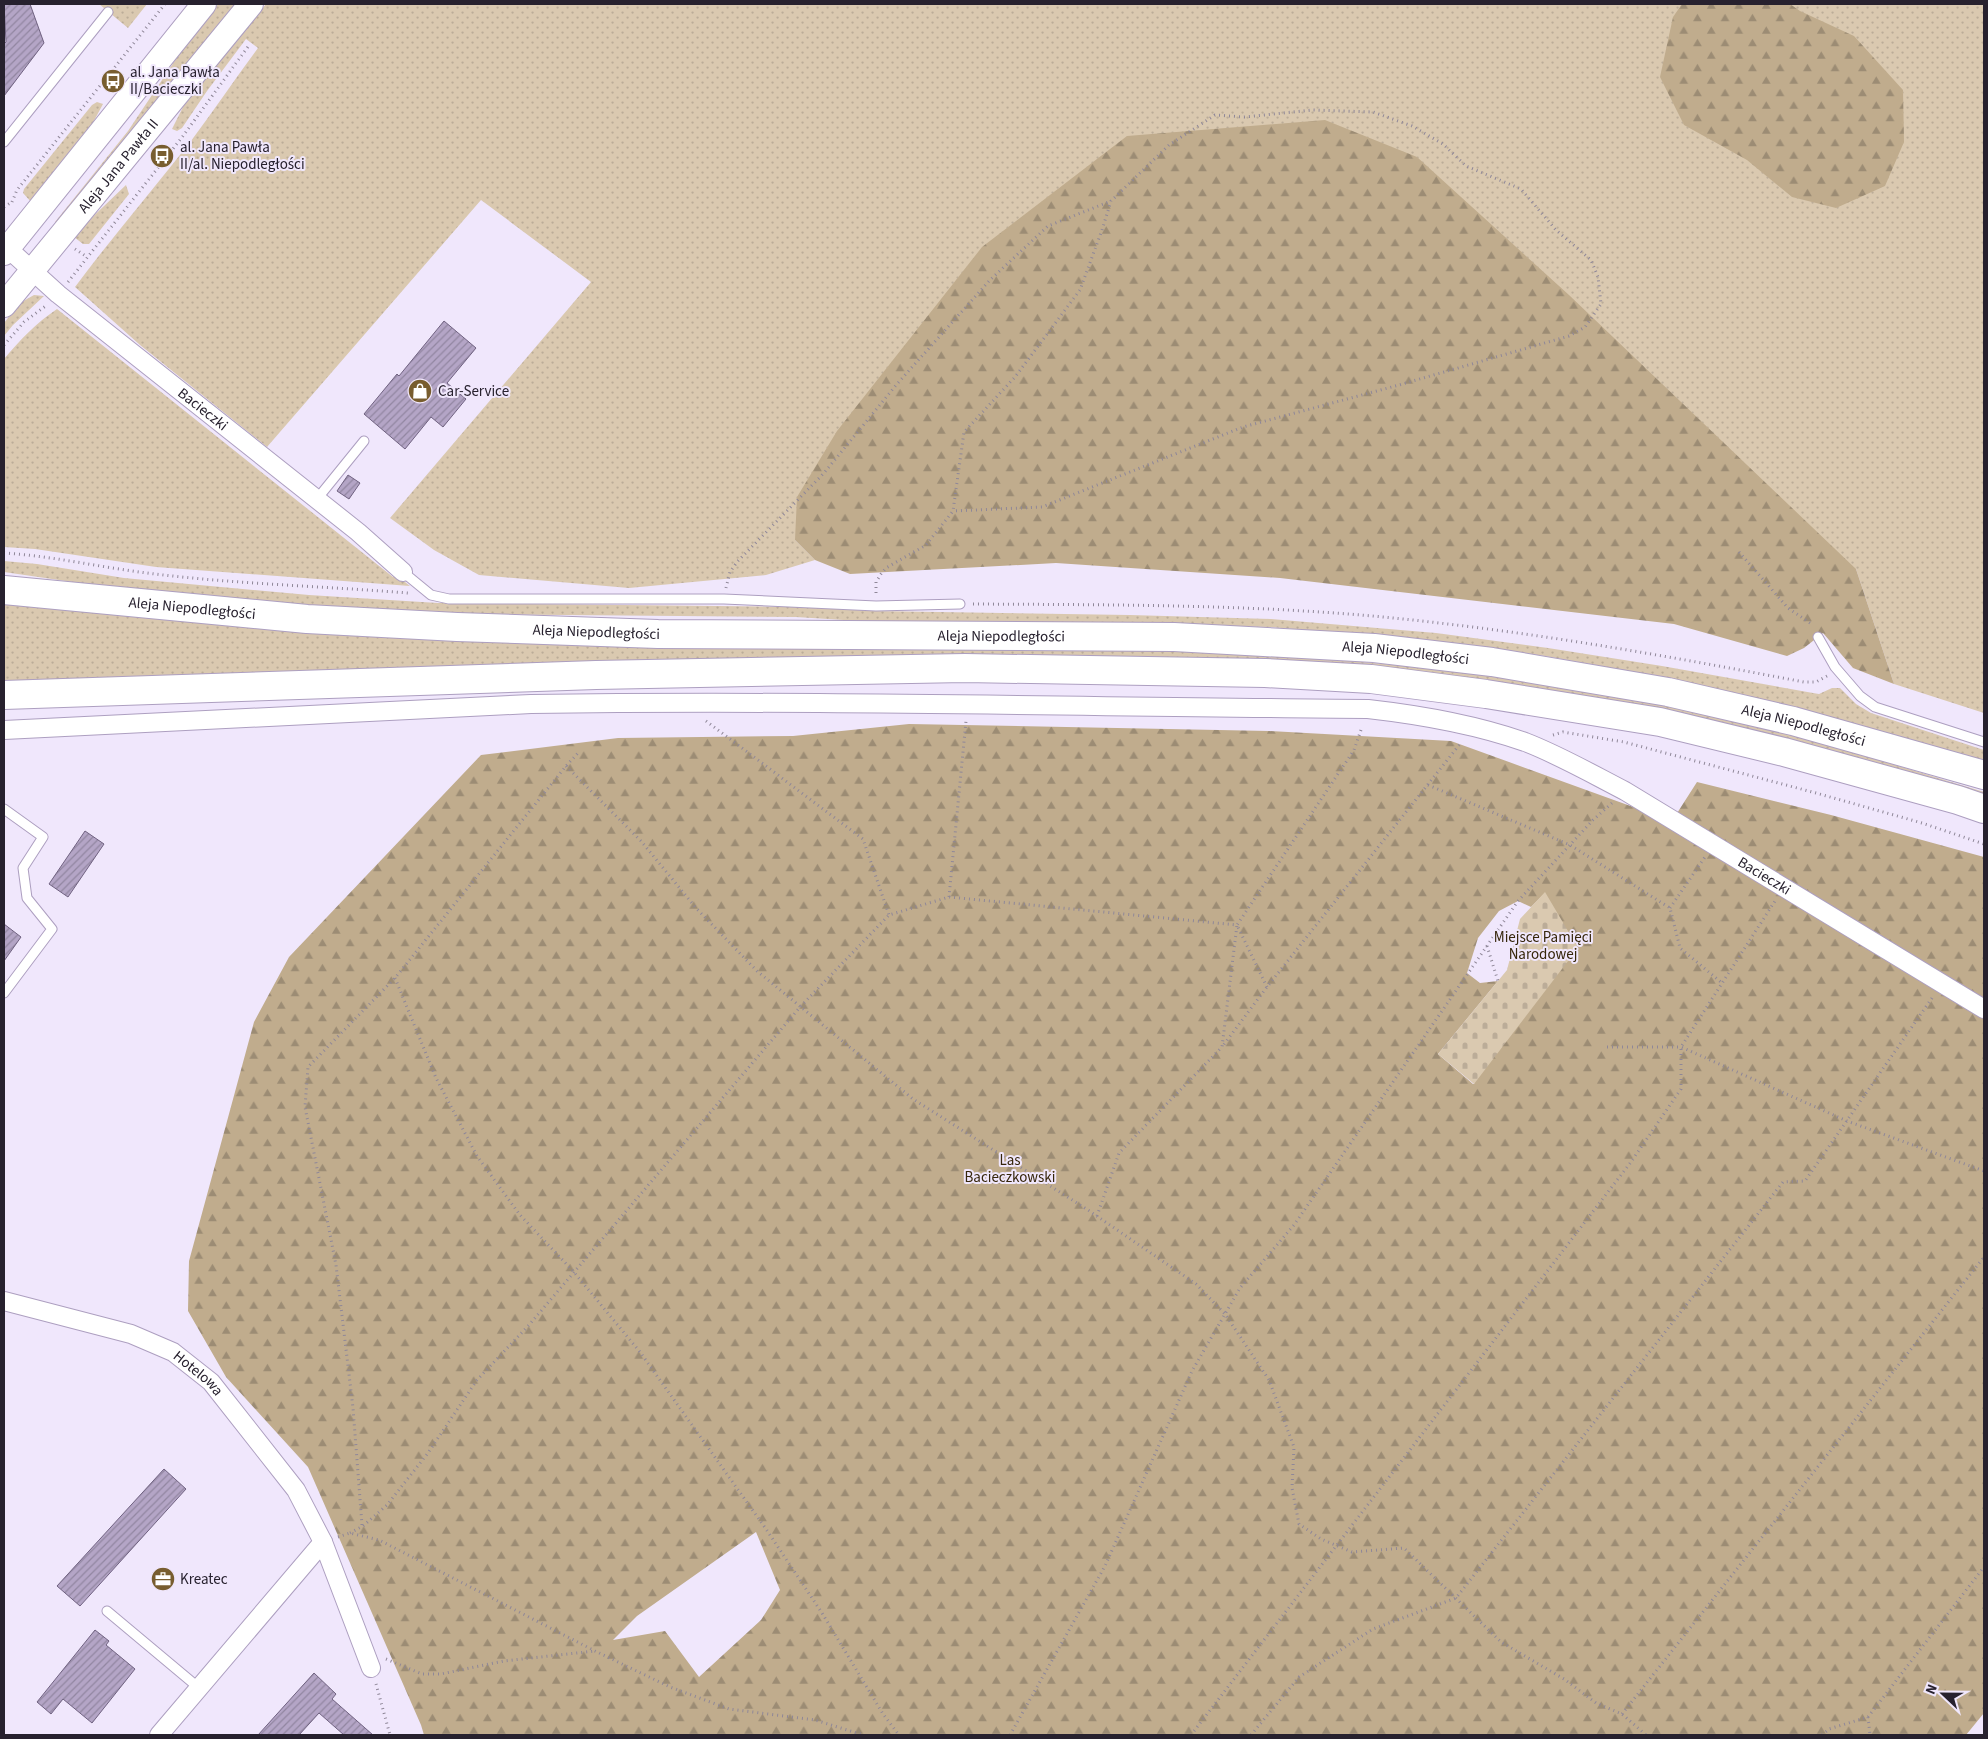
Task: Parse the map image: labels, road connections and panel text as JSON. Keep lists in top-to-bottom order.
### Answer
{
  "streets": {
    "main road": ["Aleja Jana Pawła II", "Aleja Niepodległości"],
    "street": ["Bacieczki", "Hotelowa"]
  },
  "crossings": [
    ["Aleja Jana Pawła II", "Bacieczki"]
  ],
  "parks": ["Miejsce Pamięci Narodowej", "Las Bacieczkowski"],
  "places": {
    "bus stop": ["al. Jana Pawła II/Bacieczki", "al. Jana Pawła II/al. Niepodległości"],
    "shop": ["Car-Service"],
    "office": ["Kreatec"]
  },
  "north": "left"
}
